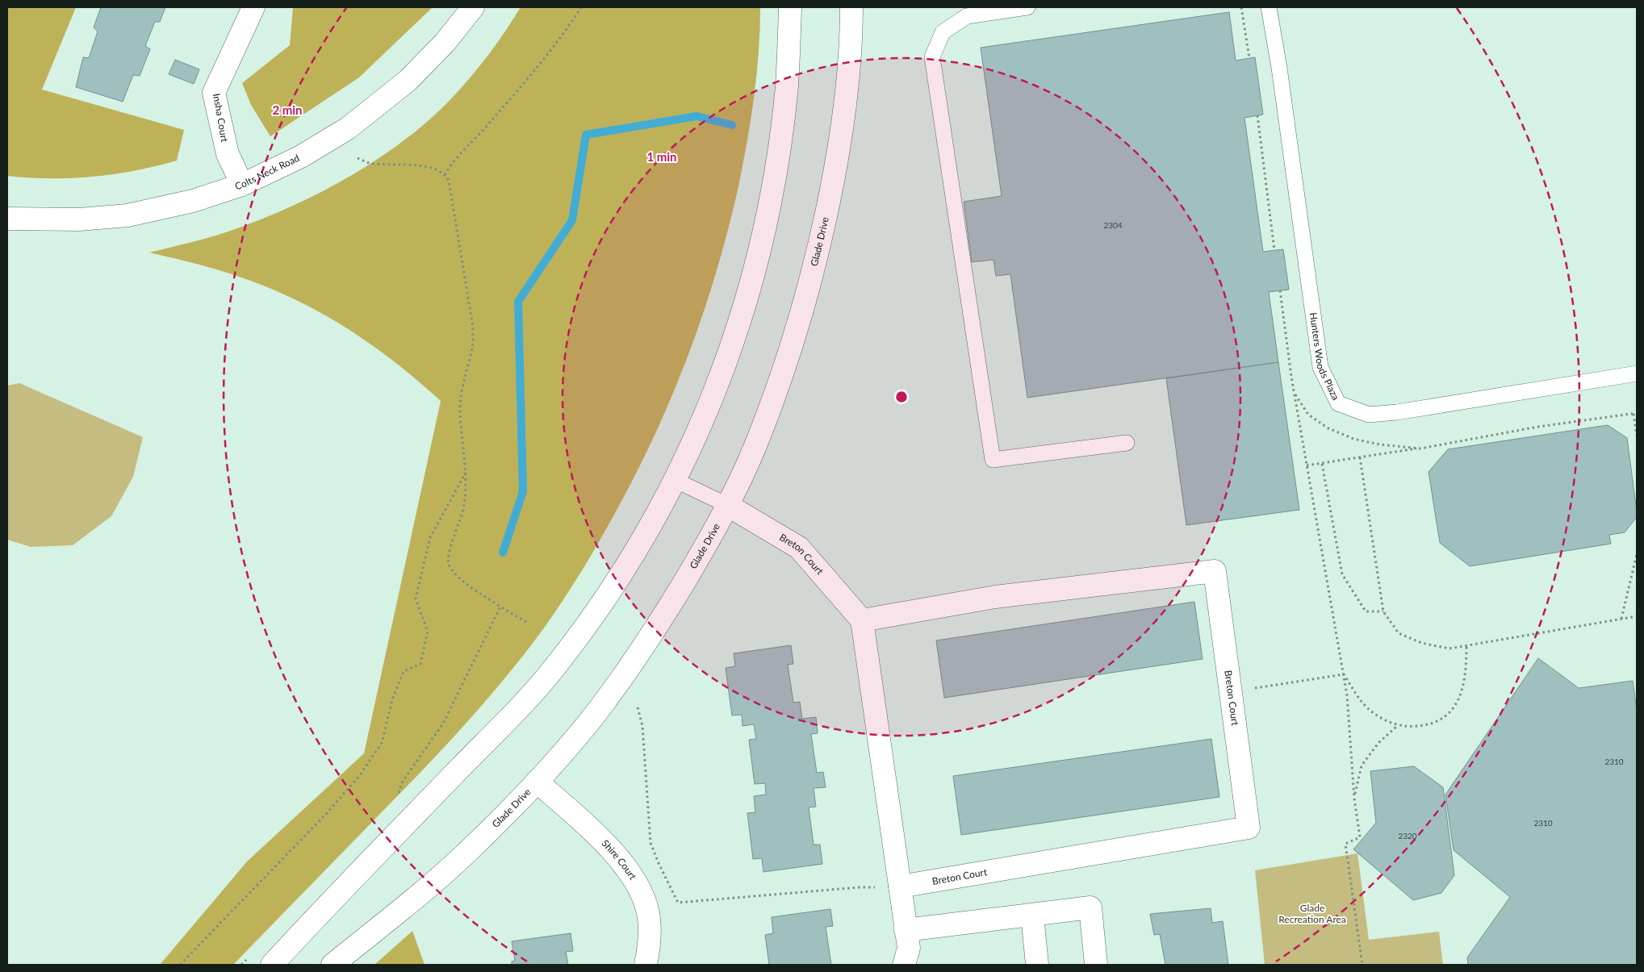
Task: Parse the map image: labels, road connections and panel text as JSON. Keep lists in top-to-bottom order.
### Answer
{
  "streets": {
    "street": [
      "Insha Court",
      "Colts Neck Road",
      "Glade Drive",
      "Breton Court",
      "Shire Court"
    ],
    "lane": ["Hunters Woods Plaza"]
  },
  "crossings": [
    ["Insha Court", "Colts Neck Road"],
    ["Glade Drive", "Breton Court"],
    ["Glade Drive", "Shire Court"]
  ],
  "parks": ["Glade Recreation Area"],
  "house_numbers": [
    "2304",
    "2310",
    "2310",
    "2320"
  ],
  "rings": ["2 min", "1 min"]
}
